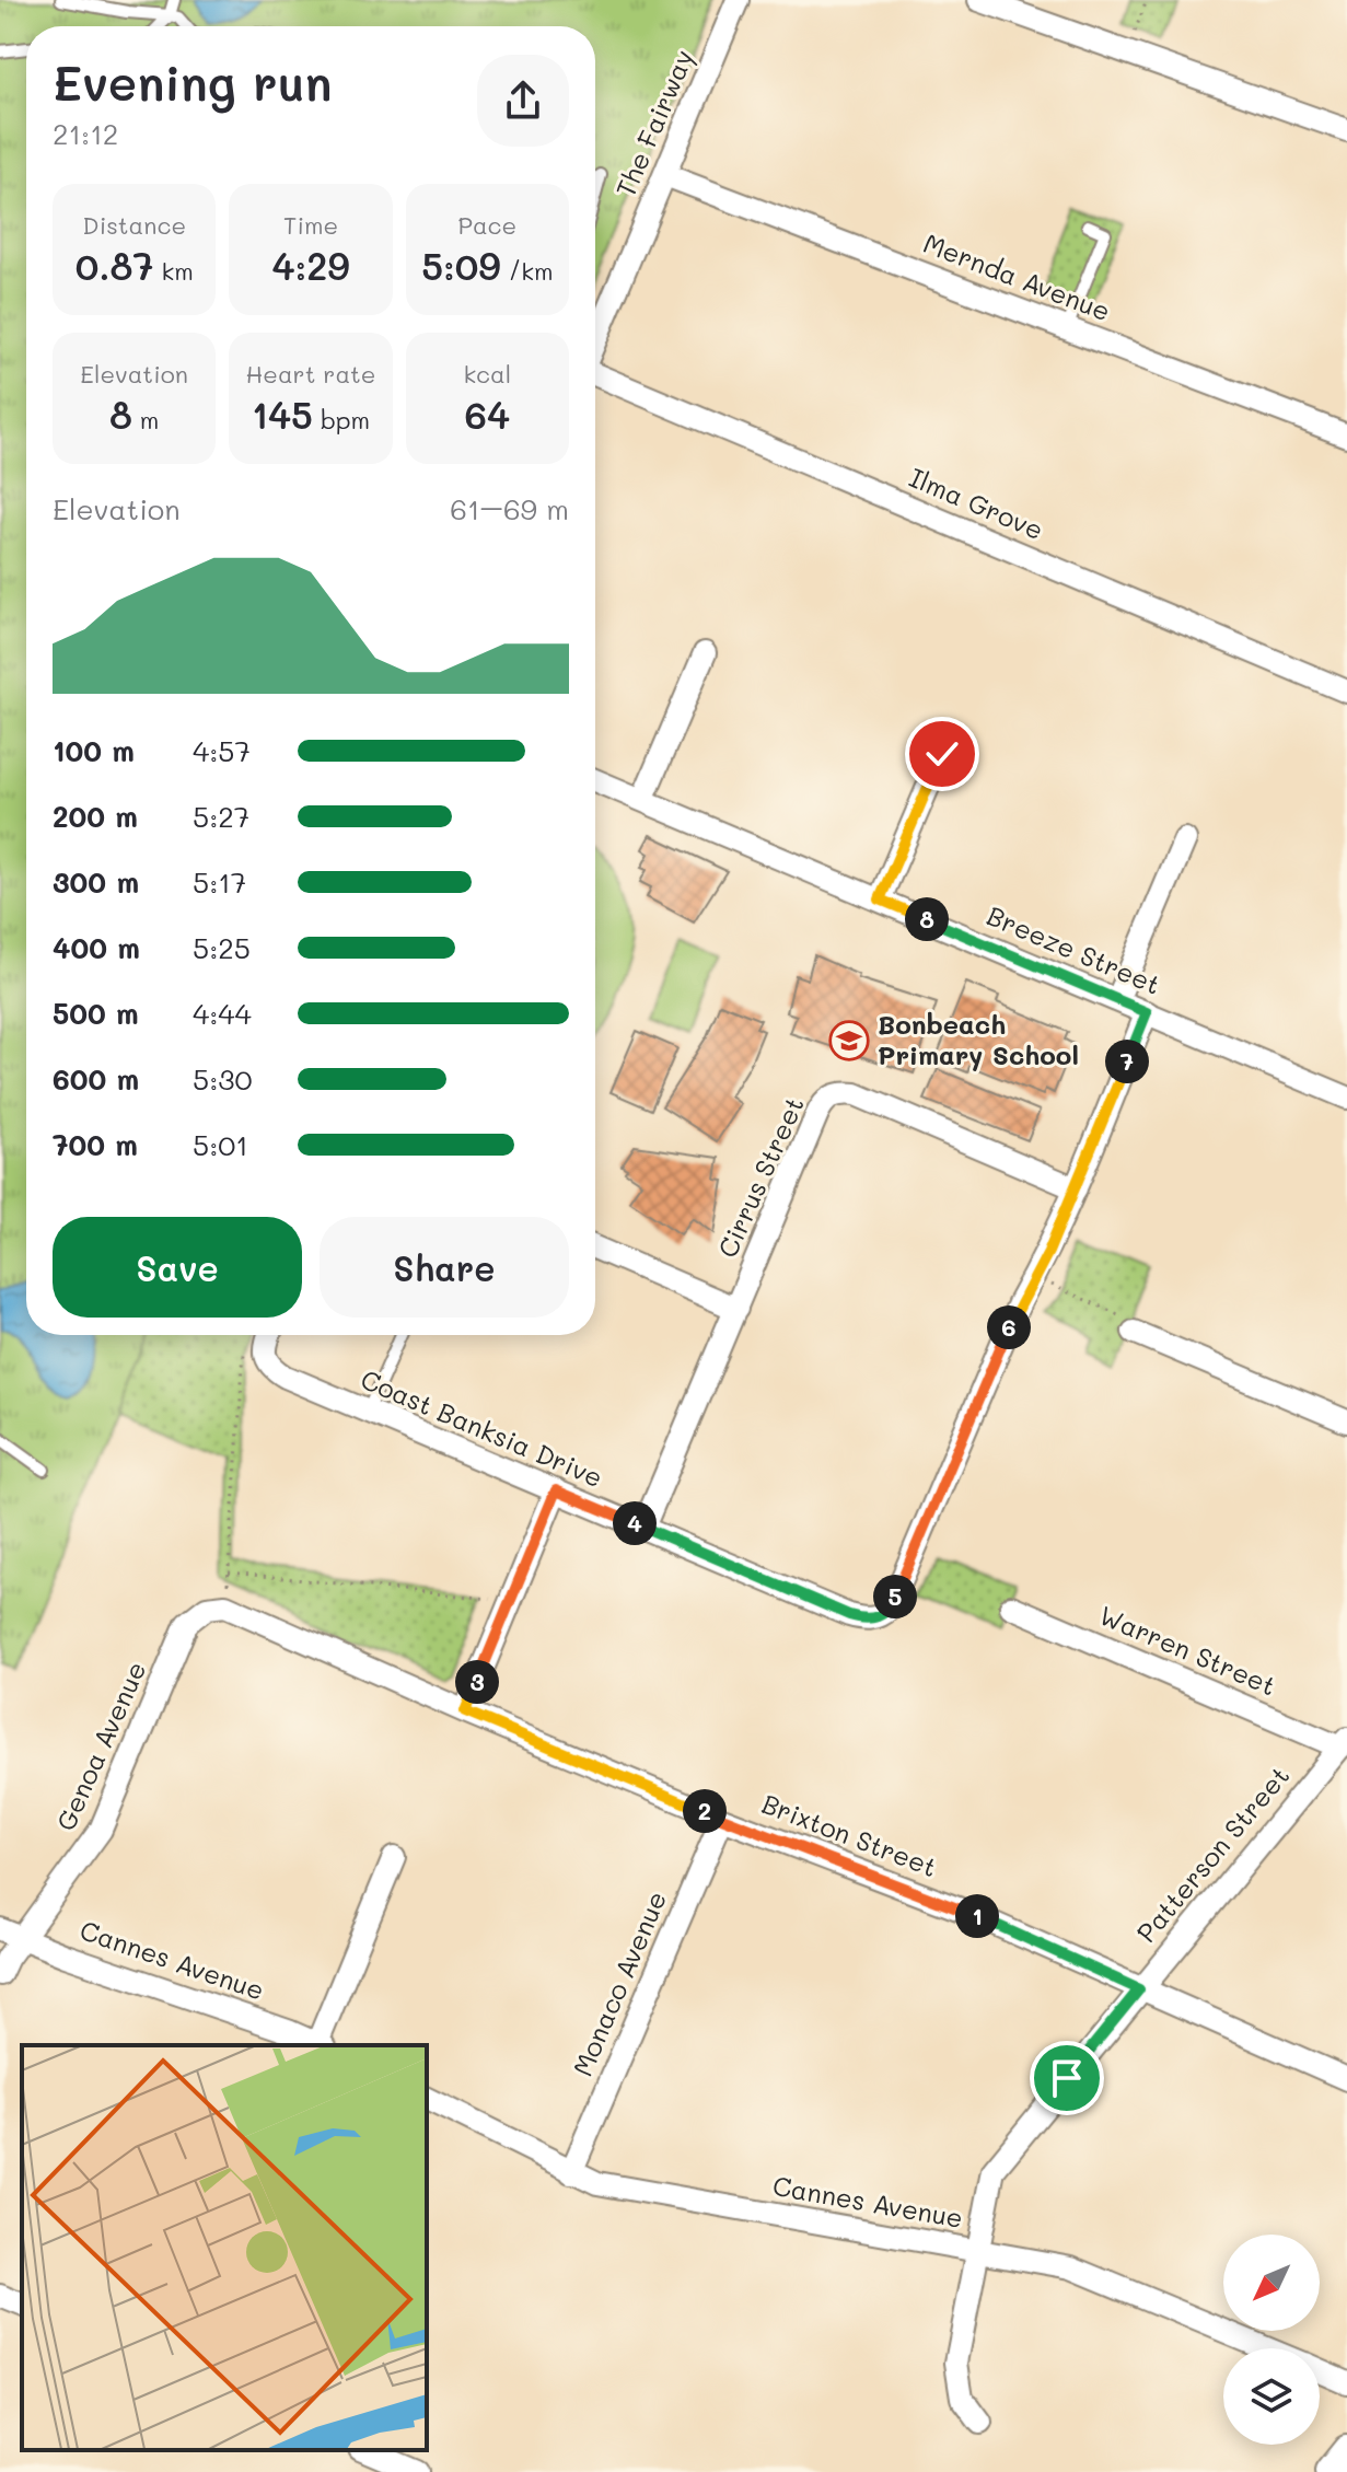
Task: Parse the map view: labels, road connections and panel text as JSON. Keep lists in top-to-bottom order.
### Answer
{
  "streets": {
    "street": [
      "The Fairway",
      "Mernda Avenue",
      "Ilma Grove",
      "Breeze Street",
      "Cirrus Street",
      "Coast Banksia Drive",
      "Warren Street",
      "Genoa Avenue",
      "Brixton Street",
      "Patterson Street",
      "Cannes Avenue",
      "Monaco Avenue"
    ]
  },
  "crossings": [
    ["The Fairway", "Mernda Avenue"],
    ["Breeze Street", "Coast Banksia Drive"],
    ["Cirrus Street", "Coast Banksia Drive"],
    ["Warren Street", "Patterson Street"],
    ["Genoa Avenue", "Brixton Street"],
    ["Genoa Avenue", "Cannes Avenue"],
    ["Brixton Street", "Patterson Street"],
    ["Brixton Street", "Monaco Avenue"],
    ["Patterson Street", "Cannes Avenue"],
    ["Cannes Avenue", "Monaco Avenue"]
  ],
  "places": {
    "school or university": ["Bonbeach Primary School"]
  },
  "north": "bottom left",
  "page": {
    "heading": ["Evening run", "21:12"],
    "stats": [
      ["Distance", "0.87 km"],
      ["Time", "4:29"],
      ["Pace", "5:09 /km"],
      ["Elevation", "8 m"],
      ["Heart rate", "145 bpm"],
      ["kcal", "64"]
    ],
    "chart": ["Elevation", "61–69 m"],
    "list": [
      {
        "name": "100 m",
        "note": "4:57"
      },
      {
        "name": "200 m",
        "note": "5:27"
      },
      {
        "name": "300 m",
        "note": "5:17"
      },
      {
        "name": "400 m",
        "note": "5:25"
      },
      {
        "name": "500 m",
        "note": "4:44"
      },
      {
        "name": "600 m",
        "note": "5:30"
      },
      {
        "name": "700 m",
        "note": "5:01"
      }
    ],
    "pins": [
      "8",
      "7",
      "6",
      "4",
      "5",
      "3",
      "2",
      "1"
    ],
    "buttons": ["Save", "Share"]
  }
}
